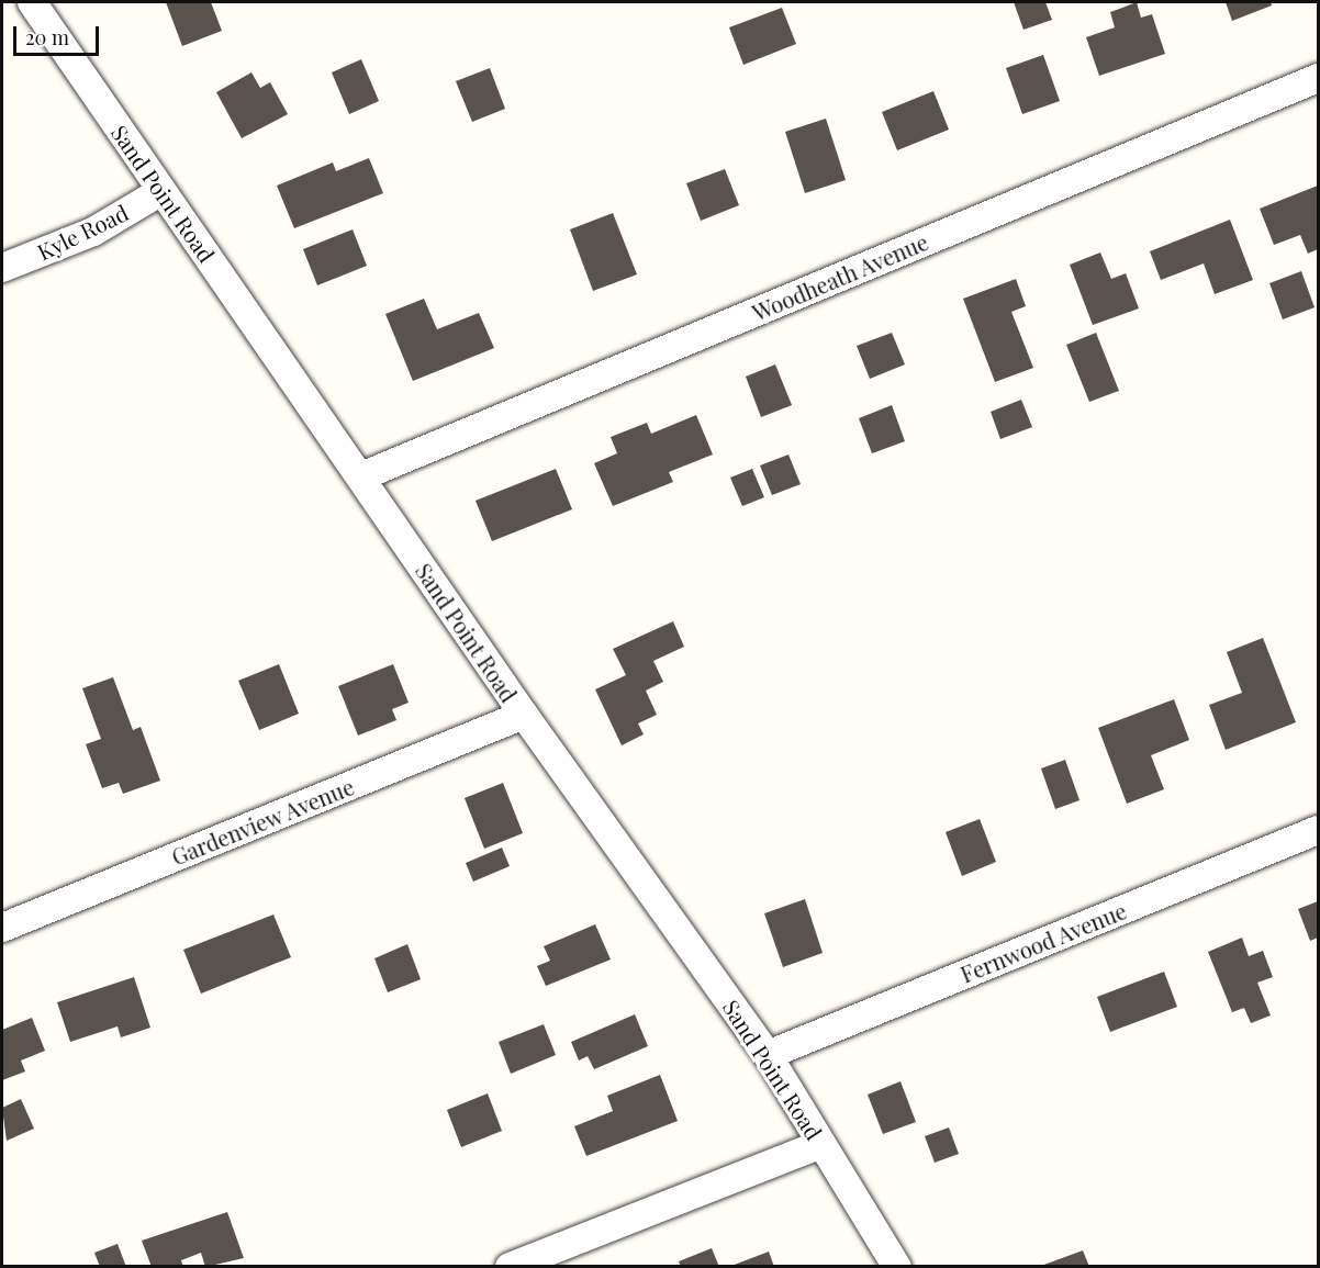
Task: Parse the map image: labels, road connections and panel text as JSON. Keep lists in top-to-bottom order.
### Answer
{
  "streets": {
    "street": [
      "Sand Point Road",
      "Kyle Road",
      "Woodheath Avenue",
      "Gardenview Avenue",
      "Fernwood Avenue"
    ]
  },
  "crossings": [
    ["Sand Point Road", "Kyle Road"],
    ["Sand Point Road", "Woodheath Avenue"],
    ["Sand Point Road", "Gardenview Avenue"],
    ["Sand Point Road", "Fernwood Avenue"]
  ],
  "scale_bar": "20 m"
}
